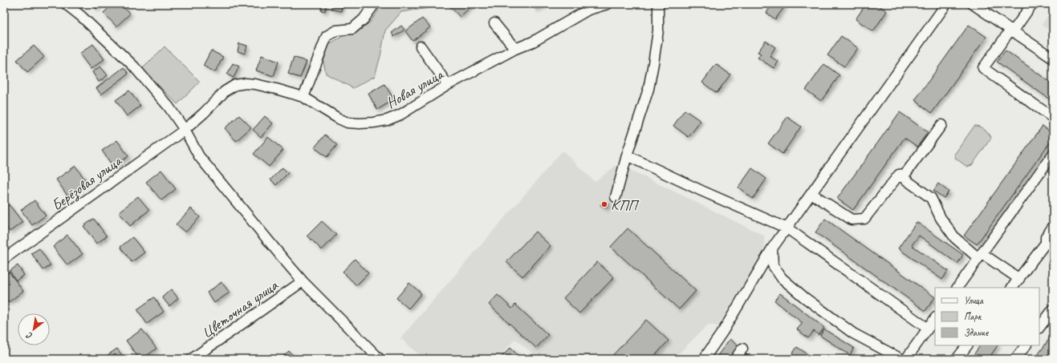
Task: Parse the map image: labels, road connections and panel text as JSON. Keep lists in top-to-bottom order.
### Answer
{
  "streets": {
    "street": ["Новая улица", "Берёзовая улица", "Цветочная улица"]
  },
  "crossings": [
    ["Новая улица", "Берёзовая улица"]
  ],
  "places": ["КПП"],
  "legend": ["Улица", "Парк", "Здание"],
  "north": "bottom left"
}
